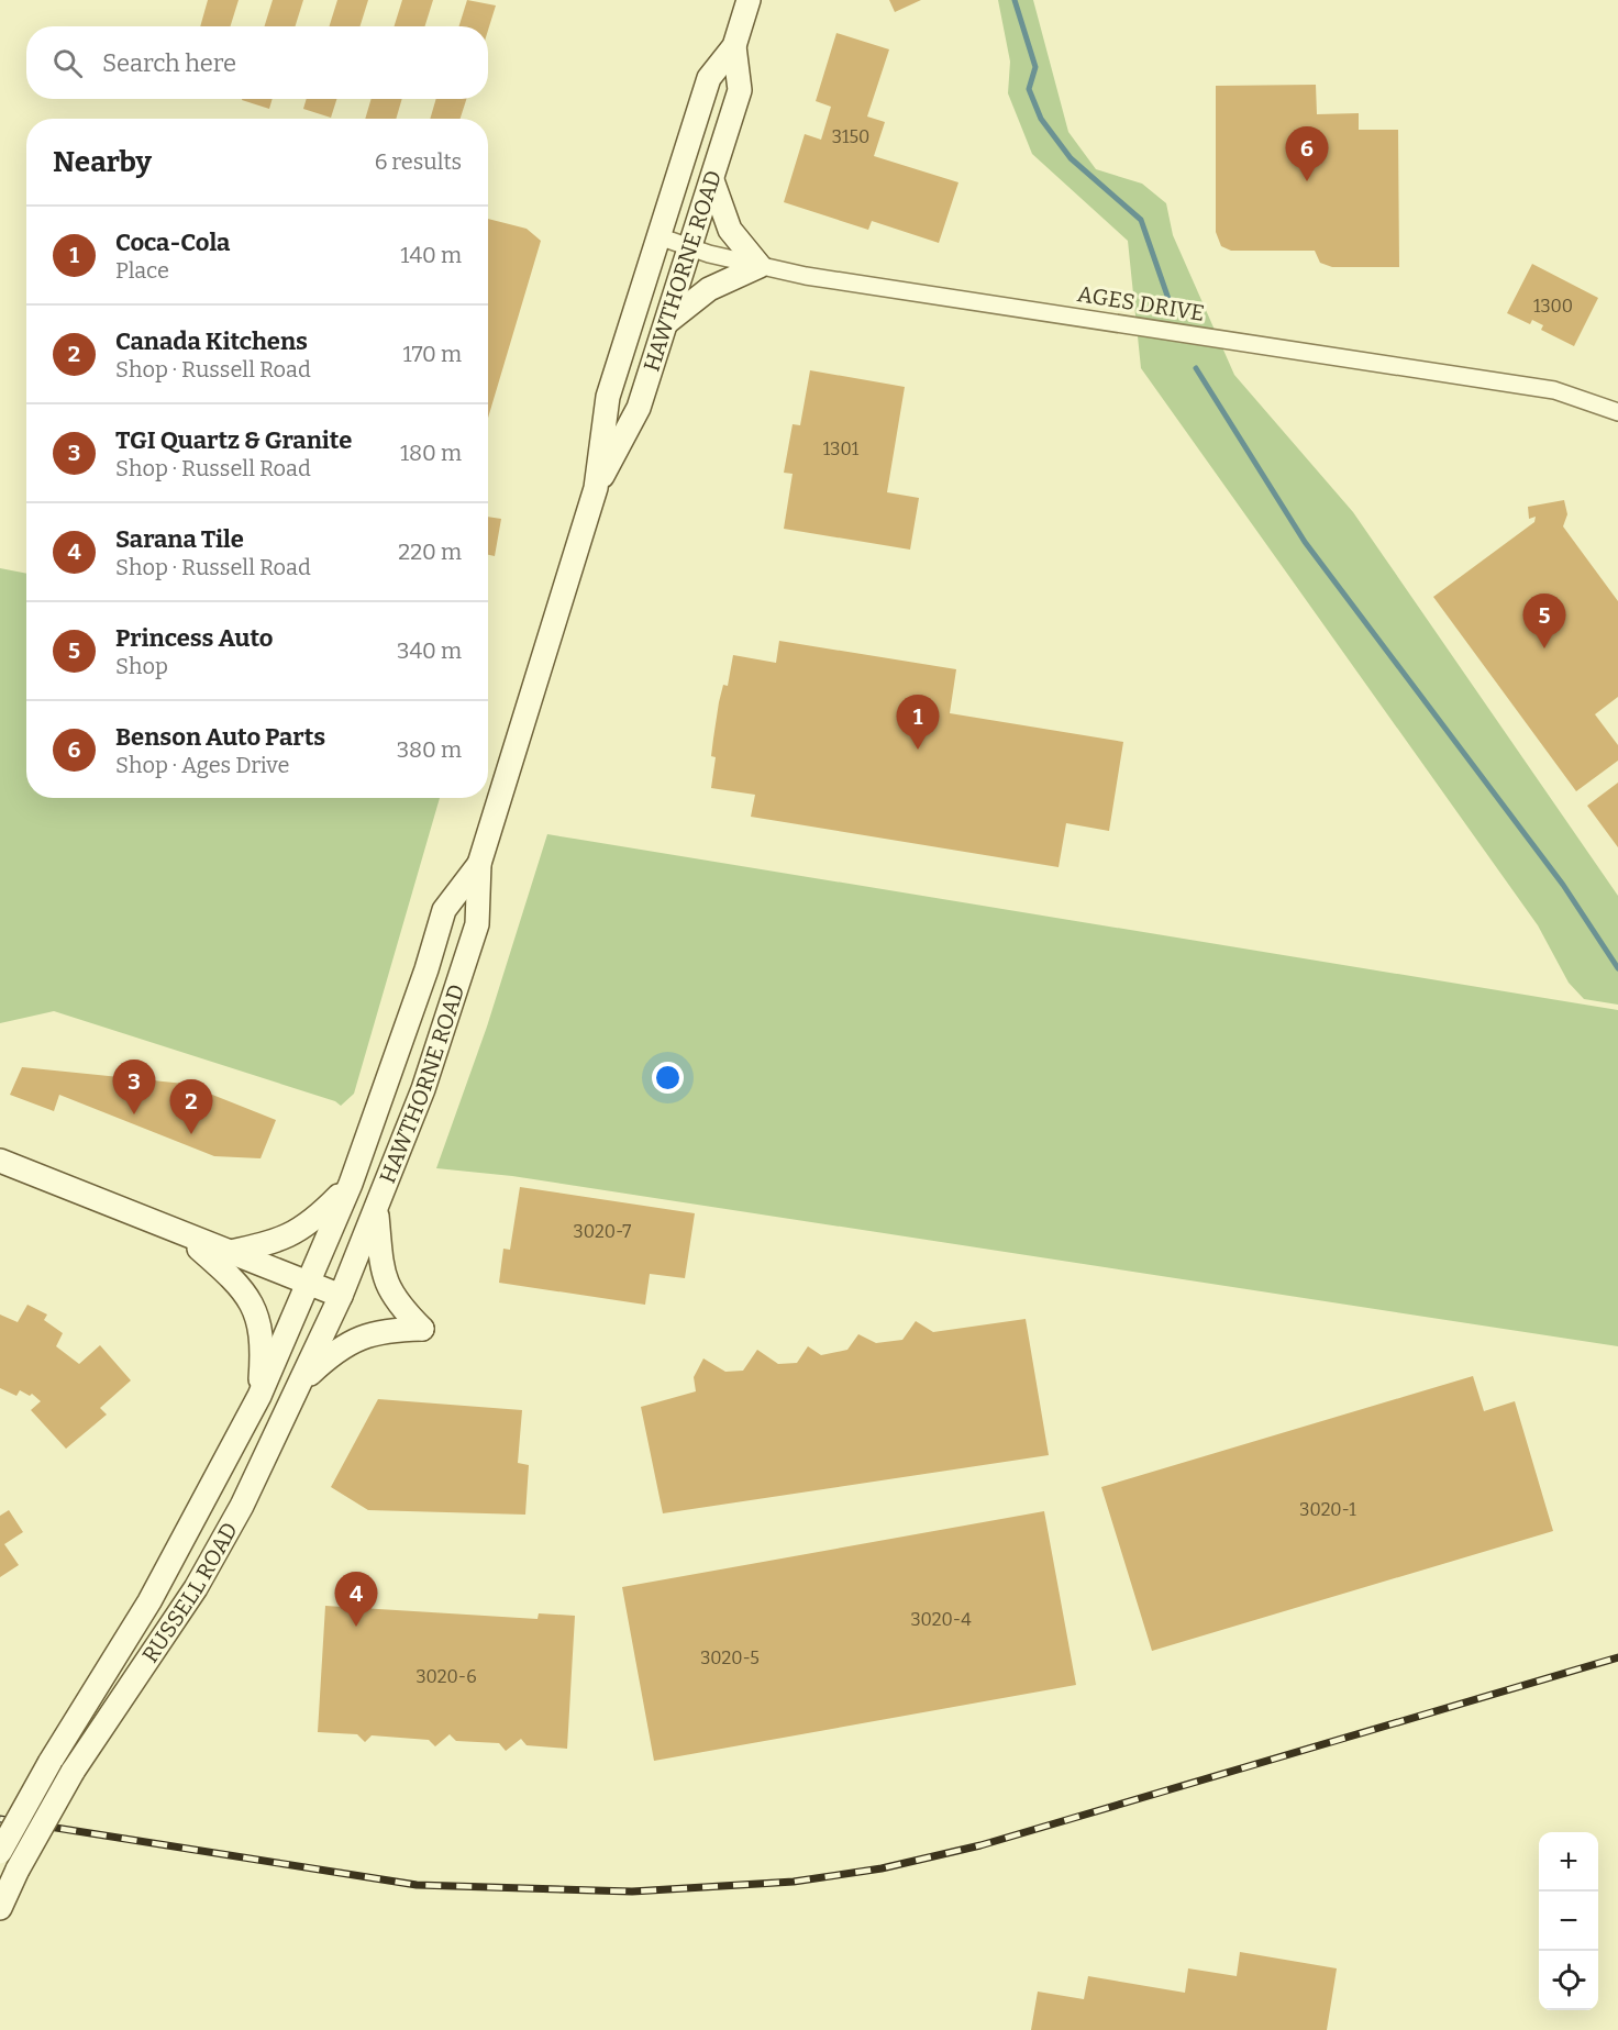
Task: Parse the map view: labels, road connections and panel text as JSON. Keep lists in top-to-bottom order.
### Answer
{
  "streets": {
    "main road": ["HAWTHORNE ROAD", "RUSSELL ROAD"],
    "street": ["AGES DRIVE"]
  },
  "crossings": [
    ["HAWTHORNE ROAD", "AGES DRIVE"],
    ["HAWTHORNE ROAD", "RUSSELL ROAD"]
  ],
  "house_numbers": [
    "3150",
    "1300",
    "1301",
    "3020-7",
    "3020-1",
    "3020-4",
    "3020-5",
    "3020-6"
  ],
  "page": {
    "search": "Search here",
    "heading": ["Nearby", "6 results"],
    "pins": [
      "6",
      "5",
      "1",
      "3",
      "2",
      "4"
    ],
    "list": [
      {
        "mark": "1",
        "name": "Coca-Cola",
        "note": "Place",
        "value": "140 m"
      },
      {
        "mark": "2",
        "name": "Canada Kitchens",
        "note": "Shop · Russell Road",
        "value": "170 m"
      },
      {
        "mark": "3",
        "name": "TGI Quartz & Granite",
        "note": "Shop · Russell Road",
        "value": "180 m"
      },
      {
        "mark": "4",
        "name": "Sarana Tile",
        "note": "Shop · Russell Road",
        "value": "220 m"
      },
      {
        "mark": "5",
        "name": "Princess Auto",
        "note": "Shop",
        "value": "340 m"
      },
      {
        "mark": "6",
        "name": "Benson Auto Parts",
        "note": "Shop · Ages Drive",
        "value": "380 m"
      }
    ],
    "map_buttons": ["+", "−"]
  }
}
